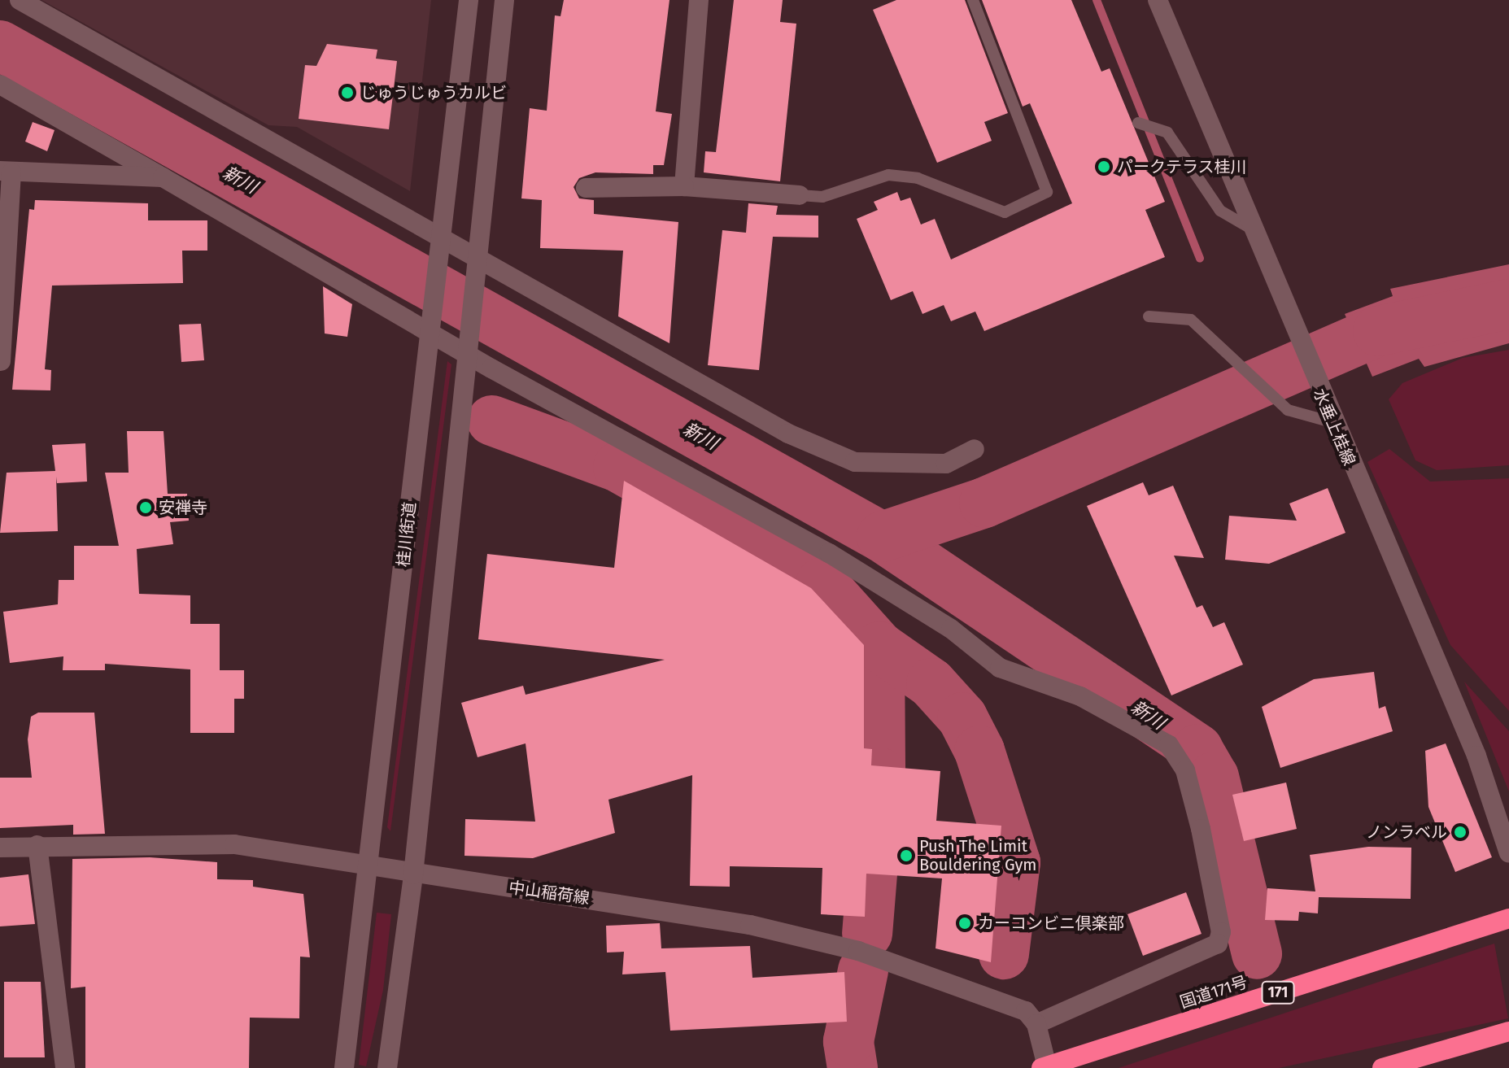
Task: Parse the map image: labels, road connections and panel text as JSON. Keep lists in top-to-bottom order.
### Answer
{
  "streets": {
    "highway": ["国道171号", "171"],
    "street": ["水垂上桂線", "桂川街道", "中山稲荷線"]
  },
  "crossings": [
    ["桂川街道", "中山稲荷線"]
  ],
  "water": ["新川"],
  "places": [
    "じゅうじゅうカルビ",
    "パークテラス桂川",
    "安禅寺",
    "ノンラベル",
    "Push The Limit Bouldering Gym",
    "カーコンビニ倶楽部"
  ]
}
